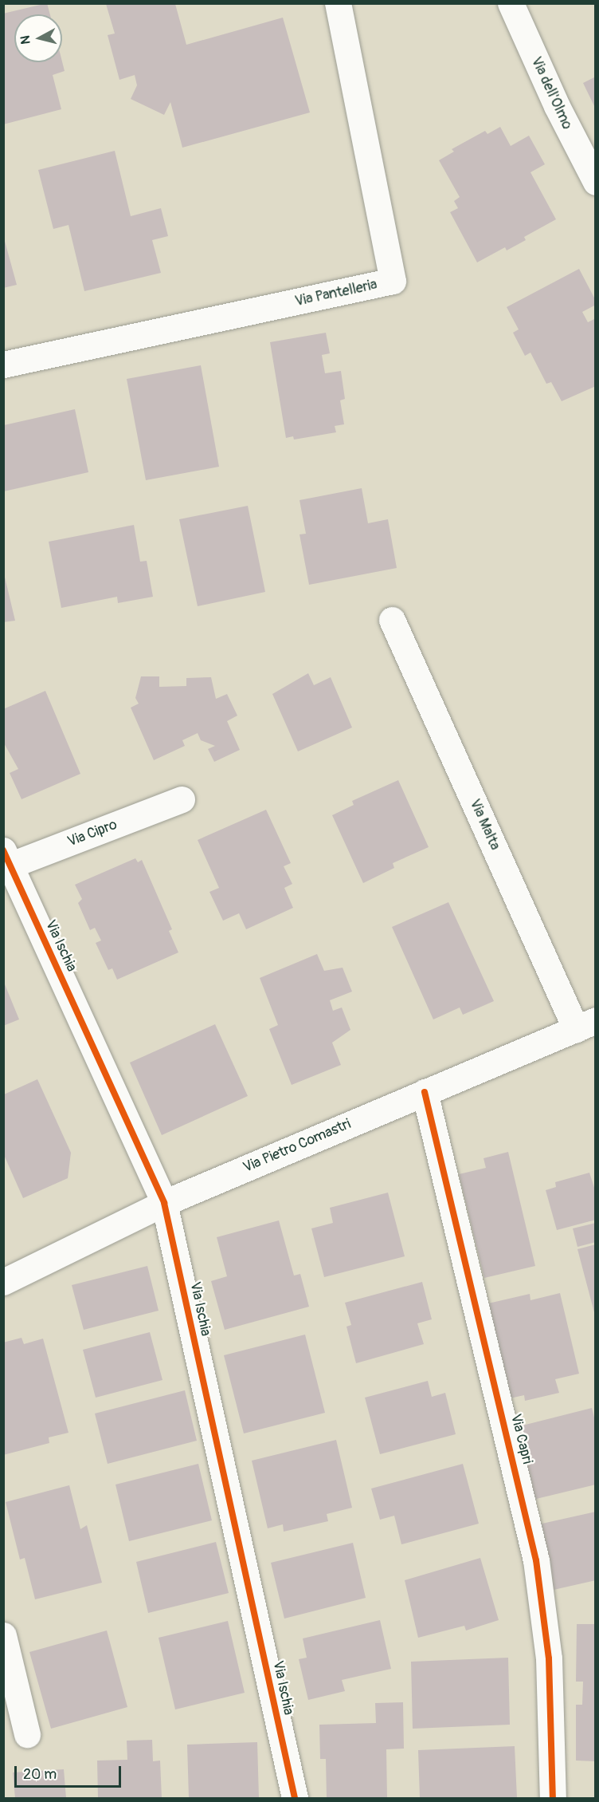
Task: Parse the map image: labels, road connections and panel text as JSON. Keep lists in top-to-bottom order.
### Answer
{
  "streets": {
    "street": [
      "Via dell'Olmo",
      "Via Pantelleria",
      "Via Malta",
      "Via Cipro",
      "Via Ischia",
      "Via Pietro Comastri",
      "Via Capri"
    ]
  },
  "crossings": [
    ["Via Malta", "Via Pietro Comastri"],
    ["Via Cipro", "Via Ischia"],
    ["Via Ischia", "Via Pietro Comastri"],
    ["Via Pietro Comastri", "Via Capri"]
  ],
  "scale_bar": "20 m",
  "north": "left"
}
